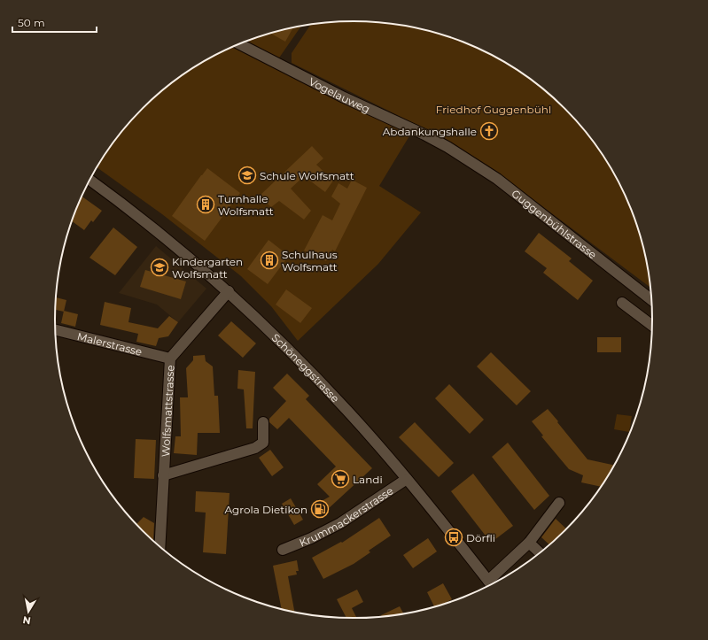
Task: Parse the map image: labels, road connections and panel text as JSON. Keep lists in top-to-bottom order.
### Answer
{
  "streets": {
    "street": [
      "Vogelauweg",
      "Guggenbühlstrasse",
      "Malerstrasse",
      "Schöneggstrasse",
      "Wolfsmattstrasse",
      "Krummackerstrasse"
    ]
  },
  "crossings": [
    ["Vogelauweg", "Guggenbühlstrasse"],
    ["Malerstrasse", "Wolfsmattstrasse"],
    ["Schöneggstrasse", "Wolfsmattstrasse"],
    ["Schöneggstrasse", "Krummackerstrasse"]
  ],
  "parks": ["Friedhof Guggenbühl"],
  "places": {
    "church": ["Abdankungshalle"],
    "school or university": ["Schule Wolfsmatt", "Kindergarten Wolfsmatt"],
    "building": ["Turnhalle Wolfsmatt", "Schulhaus Wolfsmatt"],
    "supermarket": ["Landi"],
    "fuel station": ["Agrola Dietikon"],
    "bus stop": ["Dörfli"]
  },
  "scale_bar": "50 m",
  "north": "bottom"
}
